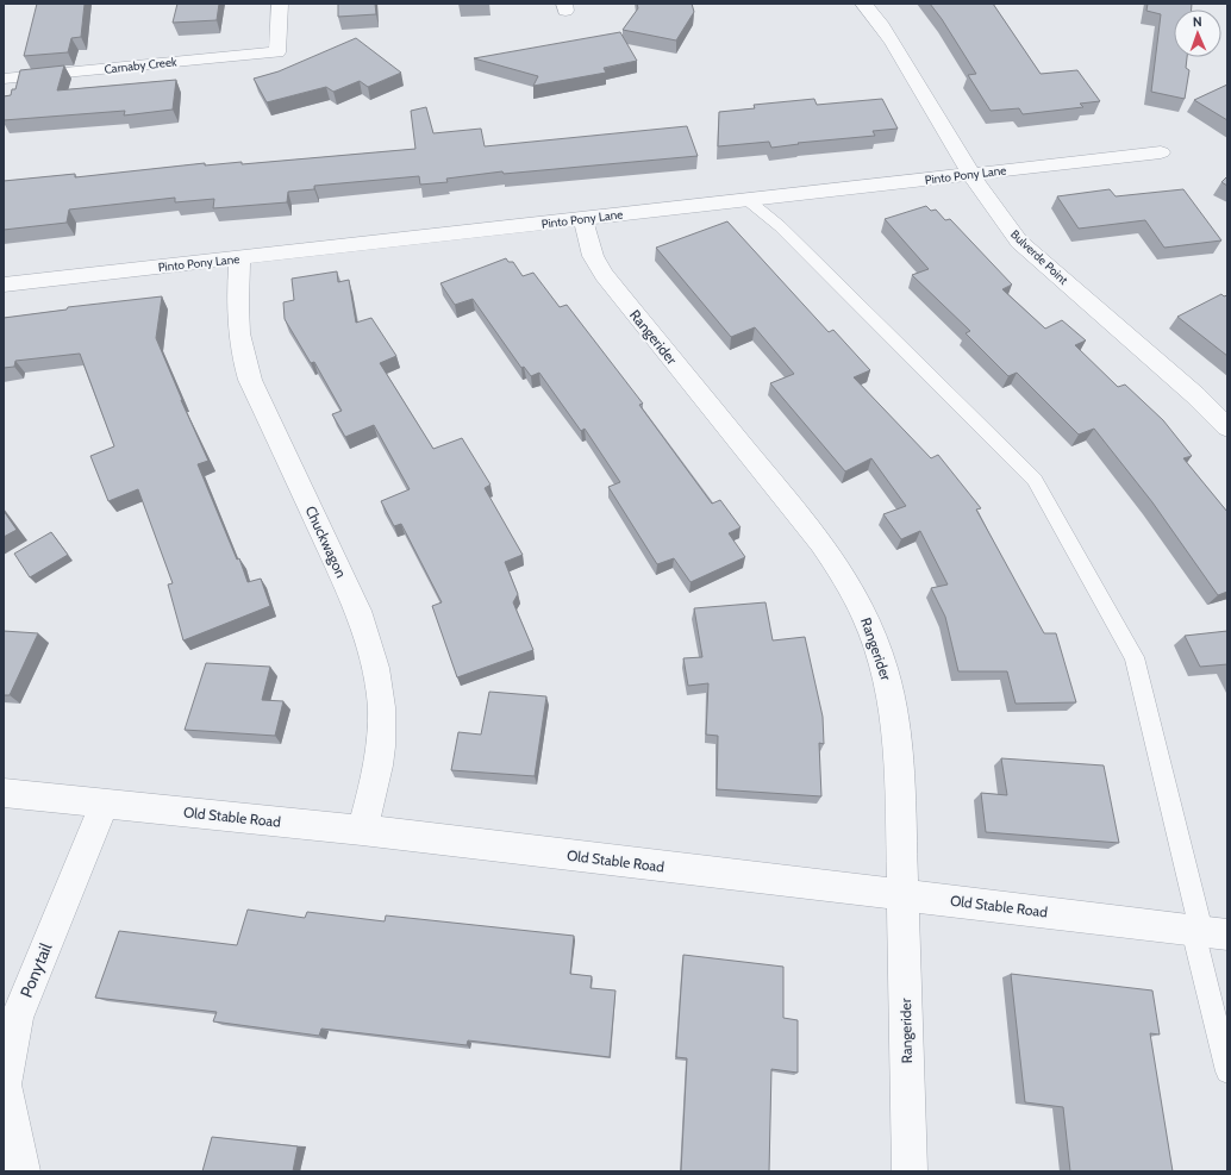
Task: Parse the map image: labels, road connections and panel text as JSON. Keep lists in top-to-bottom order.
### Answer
{
  "streets": {
    "street": [
      "Carnaby Creek",
      "Pinto Pony Lane",
      "Bulverde Point",
      "Rangerider",
      "Chuckwagon",
      "Old Stable Road",
      "Ponytail"
    ]
  },
  "crossings": [
    ["Pinto Pony Lane", "Bulverde Point"],
    ["Pinto Pony Lane", "Rangerider"],
    ["Pinto Pony Lane", "Chuckwagon"],
    ["Rangerider", "Old Stable Road"],
    ["Chuckwagon", "Old Stable Road"],
    ["Old Stable Road", "Ponytail"]
  ],
  "north": "top"
}
